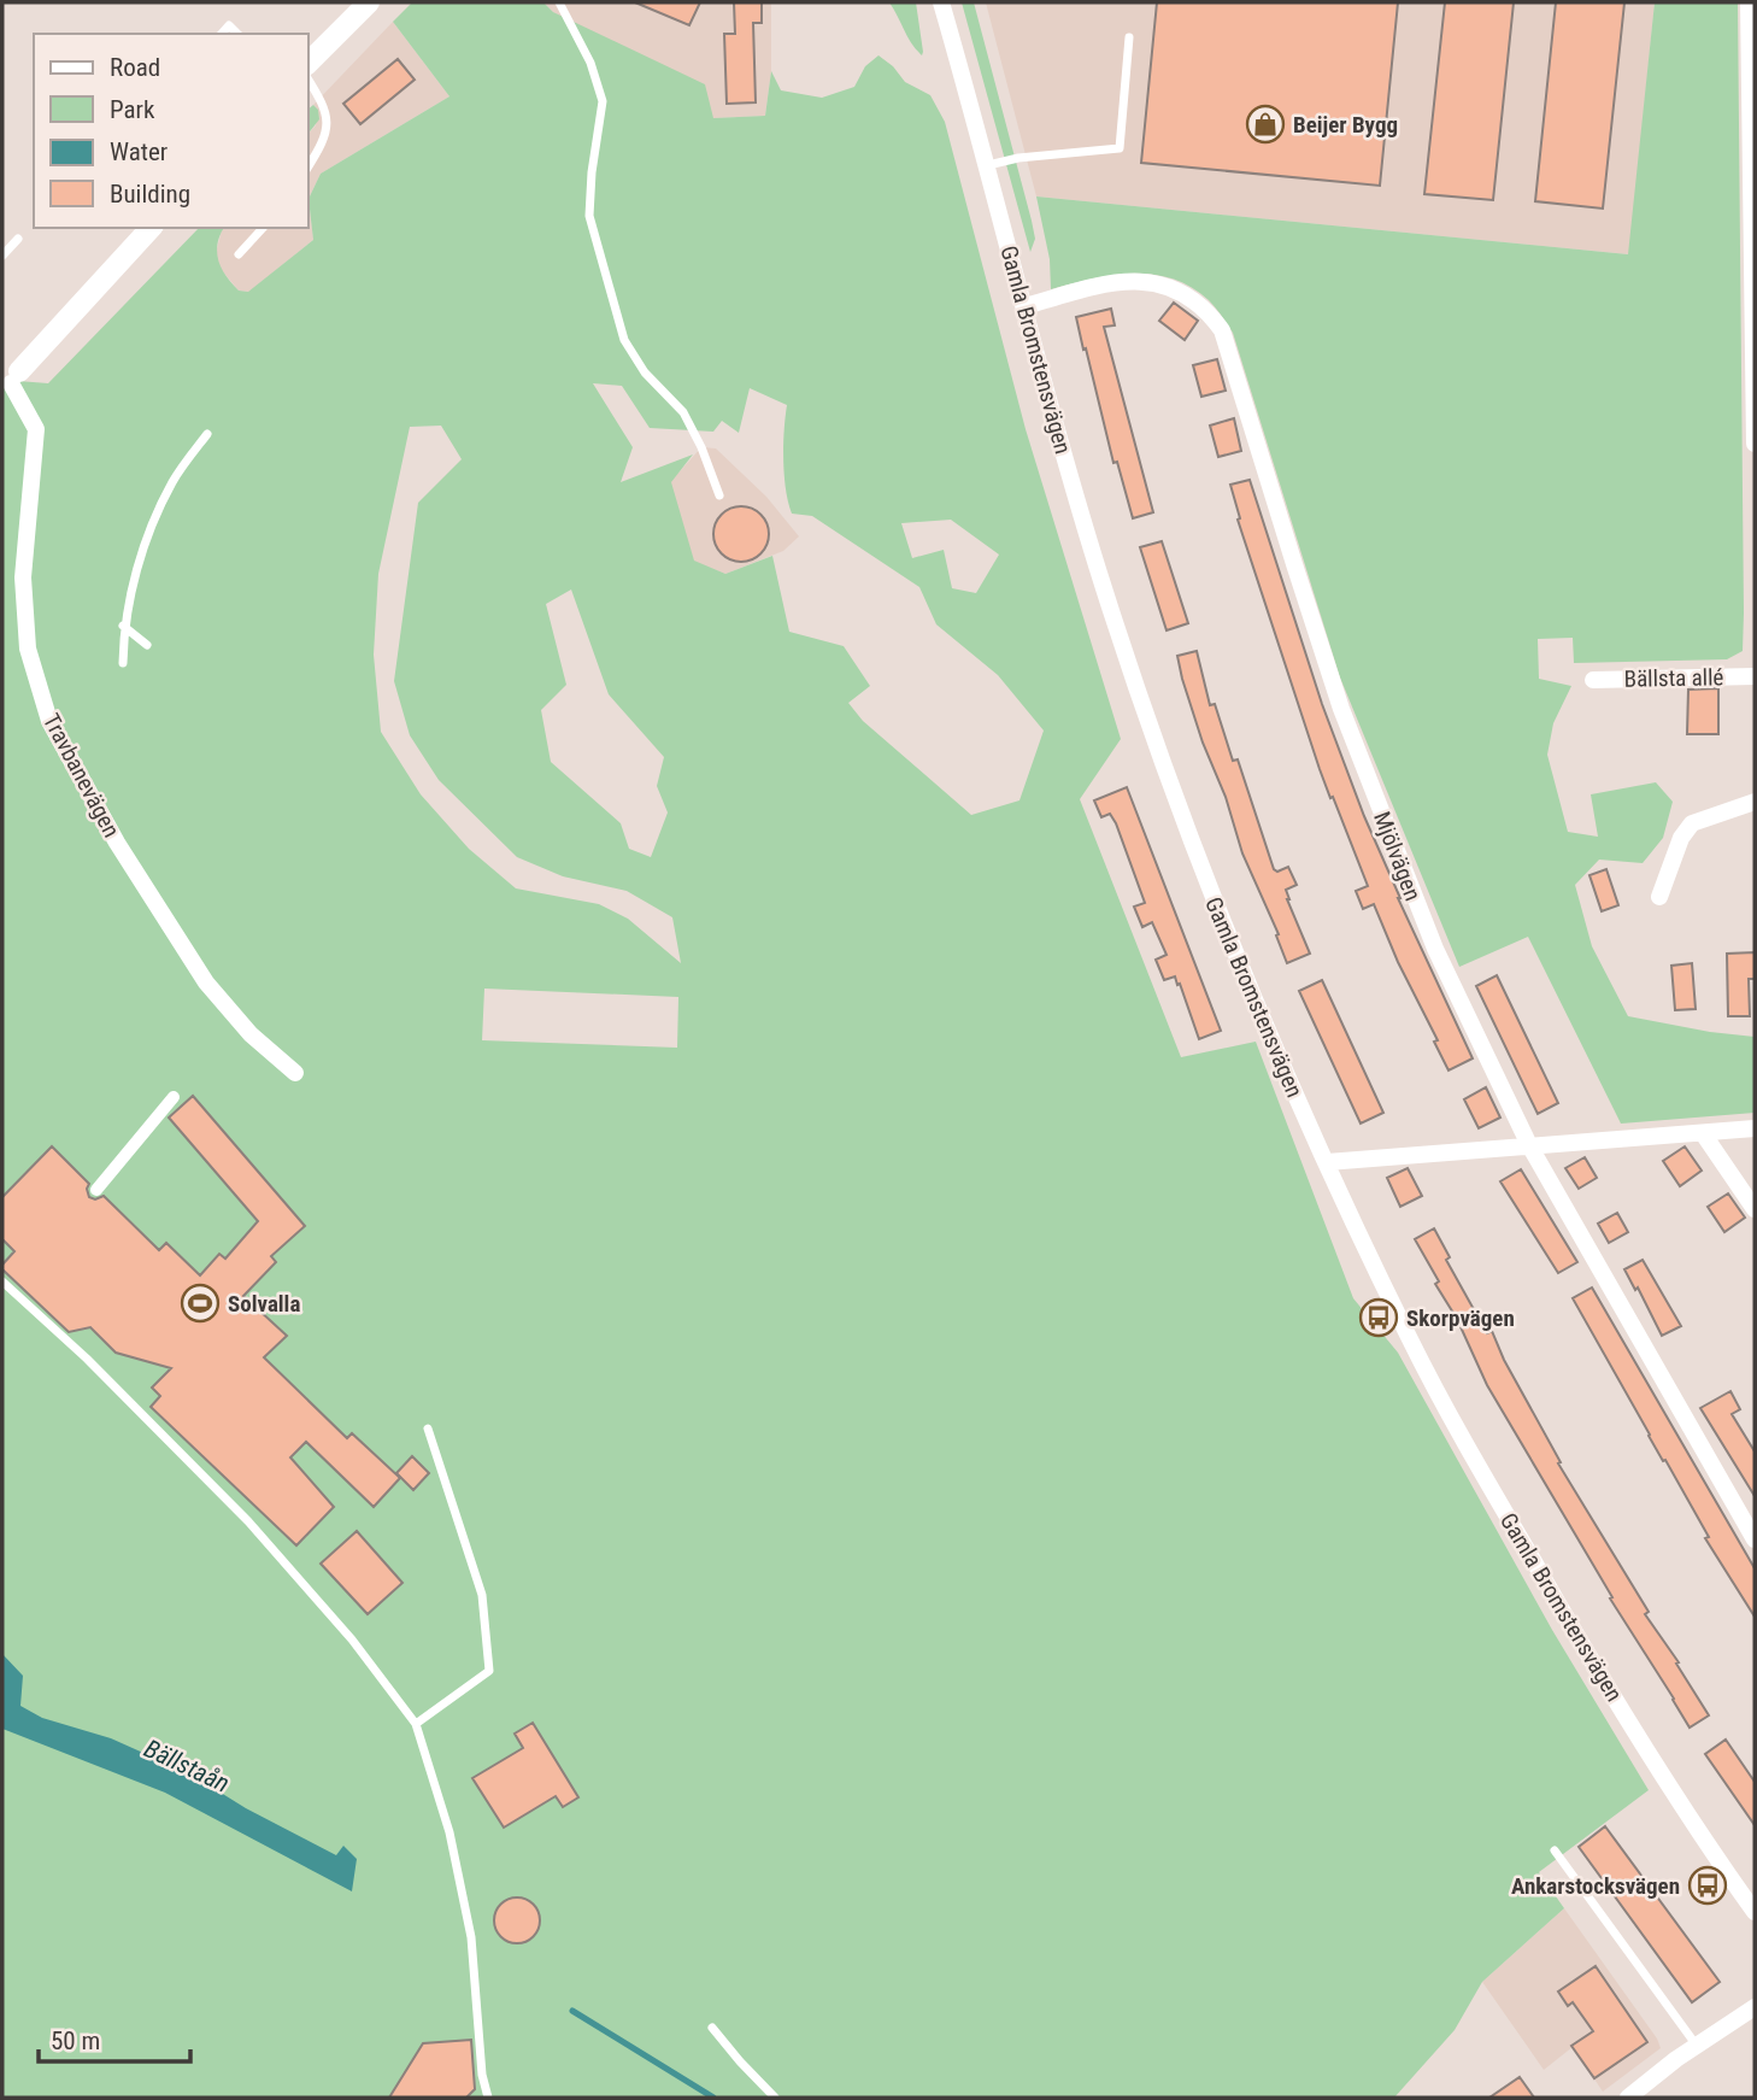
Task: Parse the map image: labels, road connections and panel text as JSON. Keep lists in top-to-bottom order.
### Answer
{
  "streets": {
    "street": [
      "Gamla Bromstensvägen",
      "Bällsta allé",
      "Travbanevägen",
      "Mjölvägen"
    ]
  },
  "crossings": [
    ["Gamla Bromstensvägen", "Mjölvägen"]
  ],
  "water": ["Bällstaån"],
  "places": {
    "shop": ["Beijer Bygg"],
    "sports": ["Solvalla"],
    "bus stop": ["Skorpvägen", "Ankarstocksvägen"]
  },
  "legend": [
    "Road",
    "Park",
    "Water",
    "Building"
  ],
  "scale_bar": "50 m"
}
